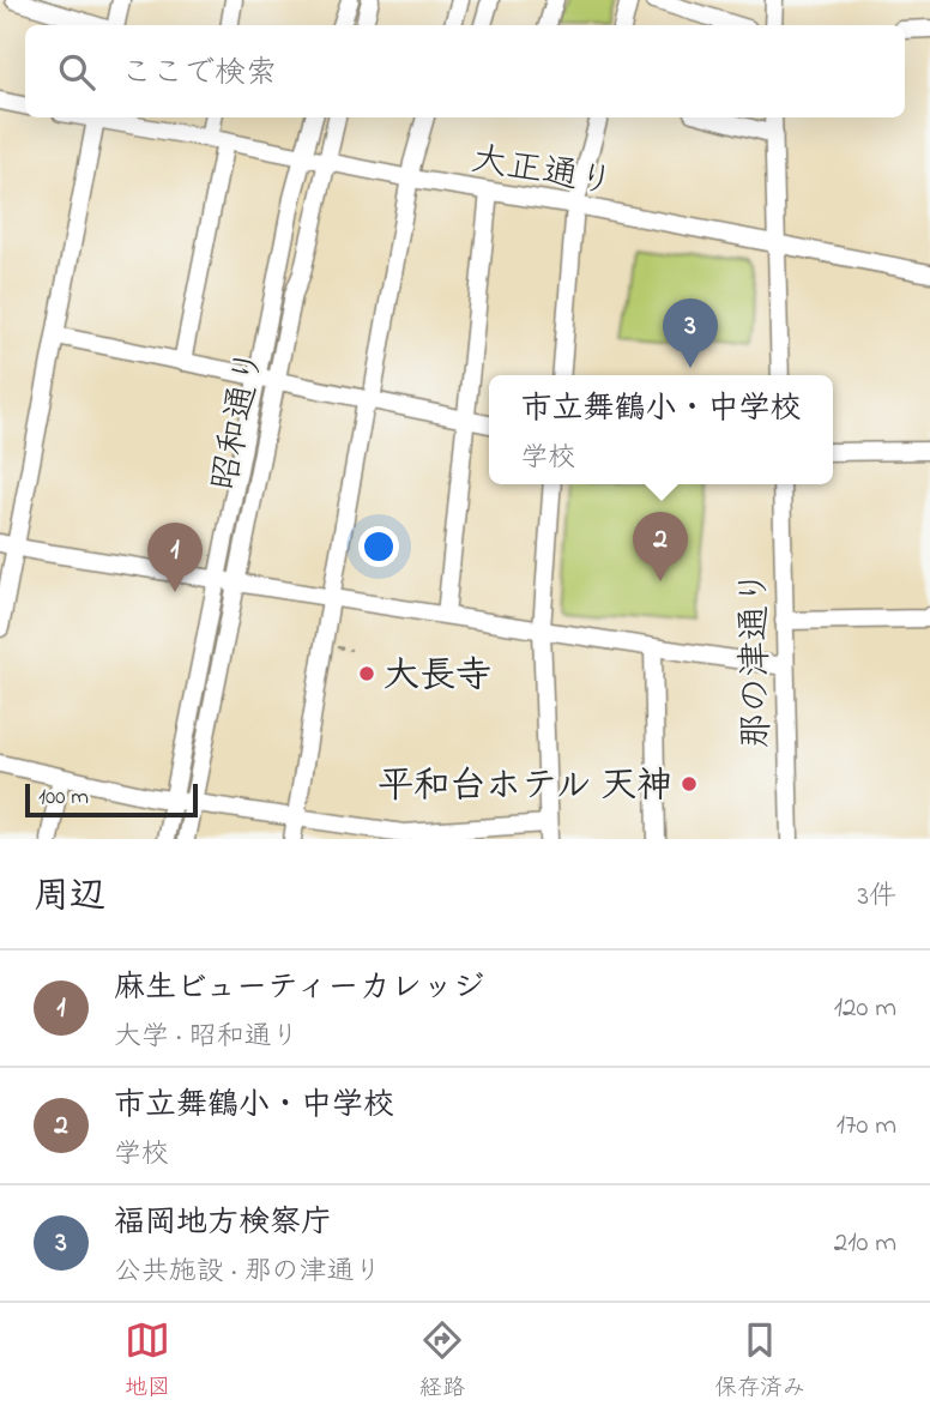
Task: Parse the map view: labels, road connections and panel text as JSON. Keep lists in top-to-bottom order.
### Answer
{
  "streets": {
    "street": ["大正通り", "昭和通り", "那の津通り"]
  },
  "crossings": [
    ["大正通り", "昭和通り"]
  ],
  "places": ["大長寺", "平和台ホテル 天神"],
  "scale_bar": "100 m",
  "page": {
    "search": "ここで検索",
    "pins": ["3", "2", "1"],
    "popup": ["市立舞鶴小・中学校", "学校"],
    "scale": "100 m",
    "heading": ["周辺", "3件"],
    "list": [
      {
        "mark": "1",
        "name": "麻生ビューティーカレッジ",
        "note": "大学 · 昭和通り",
        "value": "120 m"
      },
      {
        "mark": "2",
        "name": "市立舞鶴小・中学校",
        "note": "学校",
        "value": "170 m"
      },
      {
        "mark": "3",
        "name": "福岡地方検察庁",
        "note": "公共施設 · 那の津通り",
        "value": "210 m"
      }
    ],
    "nav": ["地図", "経路", "保存済み"]
  }
}
